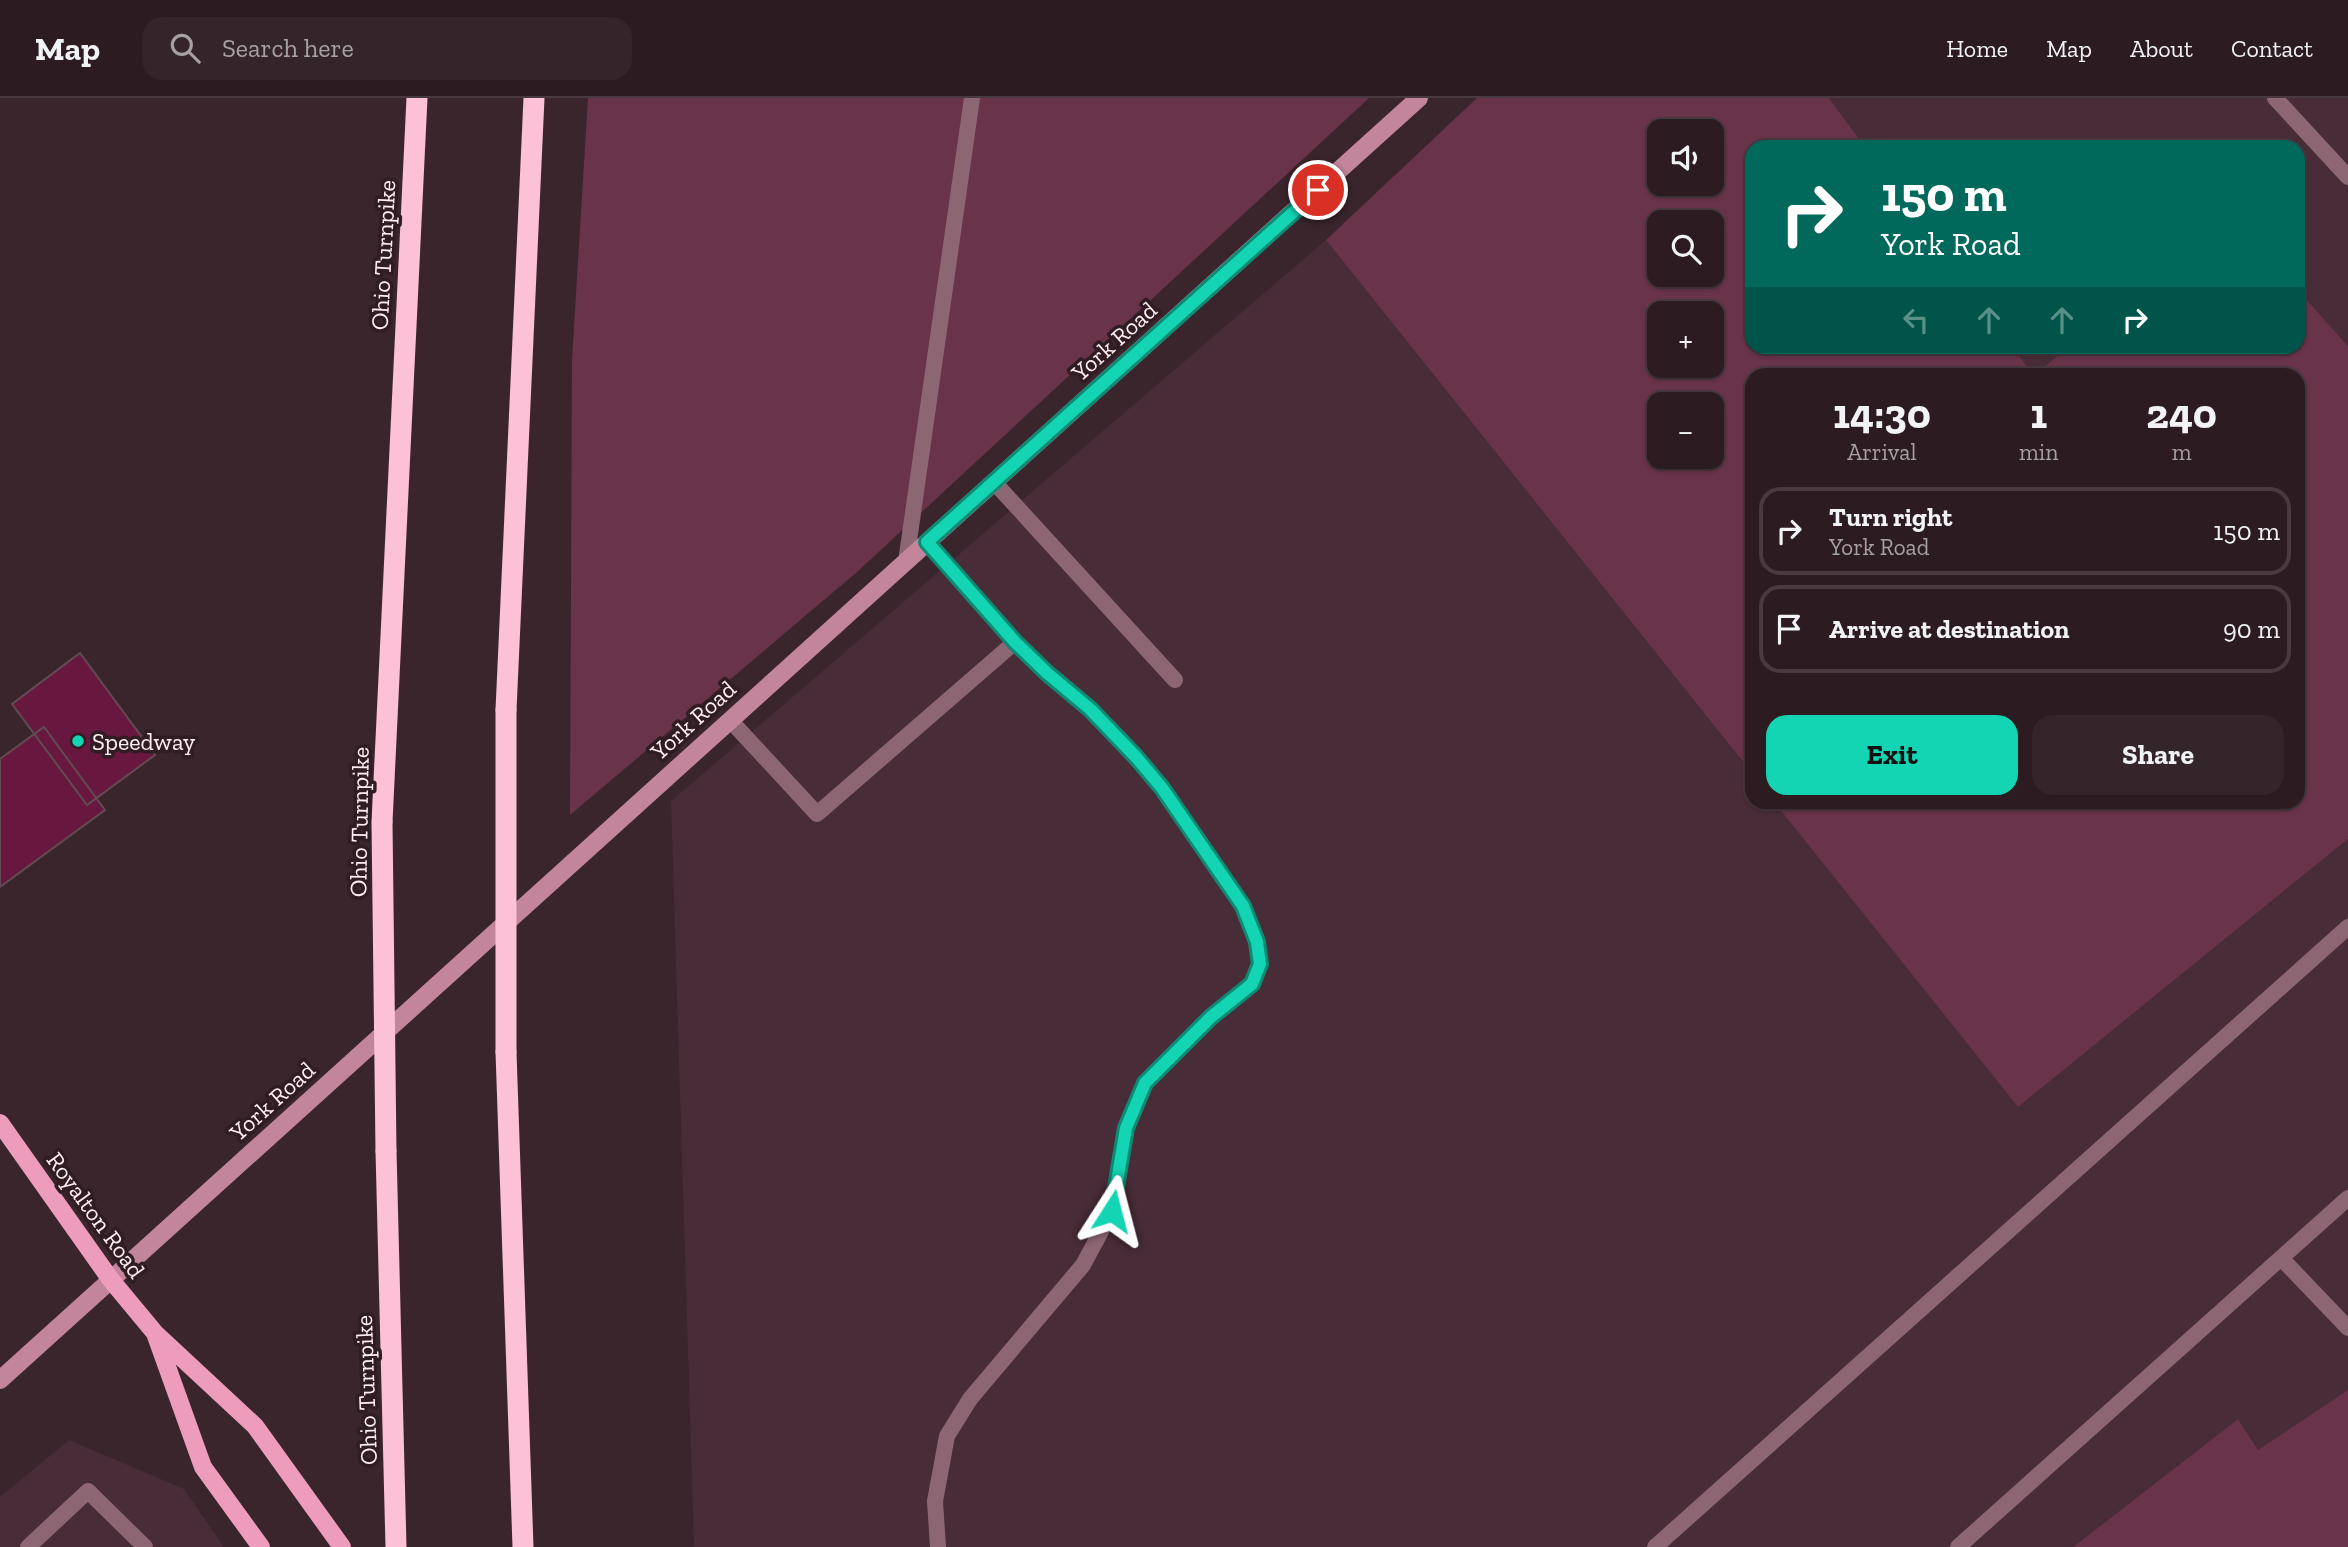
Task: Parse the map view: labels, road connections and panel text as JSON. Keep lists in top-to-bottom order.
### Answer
{
  "streets": {
    "highway": ["Ohio Turnpike"],
    "main road": ["Royalton Road"],
    "street": ["York Road"]
  },
  "crossings": [
    ["York Road", "Royalton Road"]
  ],
  "places": ["Speedway"],
  "page": {
    "header": "Map",
    "search": "Search here",
    "nav": [
      "Home",
      "Map",
      "About",
      "Contact"
    ],
    "map_buttons": ["+", "−"],
    "turn": ["150 m", "York Road"],
    "eta": [
      "14:30",
      "Arrival",
      "1",
      "min",
      "240",
      "m"
    ],
    "list": [
      {
        "name": "Turn right",
        "note": "York Road",
        "value": "150 m"
      },
      {
        "name": "Arrive at destination",
        "value": "90 m"
      }
    ],
    "buttons": ["Exit", "Share"]
  }
}
